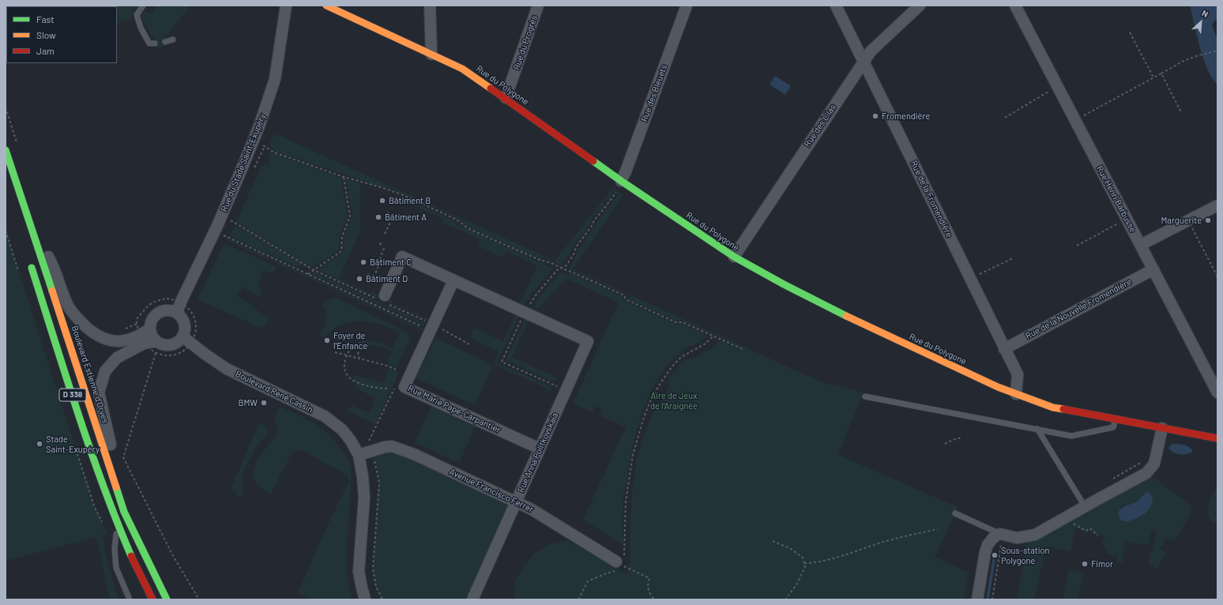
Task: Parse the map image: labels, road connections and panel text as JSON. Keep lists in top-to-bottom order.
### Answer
{
  "streets": {
    "street": [
      "Rue du Progrès",
      "Rue du Polygone",
      "Rue des Bleuets",
      "Rue des Lilas",
      "Rue du Stade Saint-Exupéry",
      "Rue de la Fromendière",
      "Rue Henri Barbusse",
      "Rue de la Nouvelle Fromendière",
      "Boulevard Estienne d'Orves",
      "Boulevard René Cassin",
      "D 338",
      "Rue Marie Pape-Carpantier",
      "Rue Anna Politkovskaia",
      "Avenue Francisco Ferrer"
    ]
  },
  "crossings": [
    ["Rue du Progrès", "Rue du Polygone"],
    ["Rue du Polygone", "Rue des Bleuets"],
    ["Rue du Polygone", "Rue des Lilas"],
    ["Rue du Polygone", "Rue de la Fromendière"],
    ["Rue des Lilas", "Rue de la Fromendière"],
    ["Rue du Stade Saint-Exupéry", "Boulevard René Cassin"],
    ["Rue de la Fromendière", "Rue de la Nouvelle Fromendière"],
    ["Rue Henri Barbusse", "Rue de la Nouvelle Fromendière"],
    ["Boulevard René Cassin", "Avenue Francisco Ferrer"],
    ["Rue Marie Pape-Carpantier", "Rue Anna Politkovskaia"],
    ["Rue Anna Politkovskaia", "Avenue Francisco Ferrer"]
  ],
  "parks": ["Aire de Jeux de l'Araignée"],
  "places": [
    "Fromendière",
    "Bâtiment B",
    "Bâtiment A",
    "Marguerite",
    "Bâtiment C",
    "Bâtiment D",
    "Foyer de l'Enfance",
    "BMW",
    "Stade Saint-Exupéry",
    "Sous-station Polygone",
    "Fimor"
  ],
  "legend": ["Fast", "Slow", "Jam"],
  "north": "top right"
}
